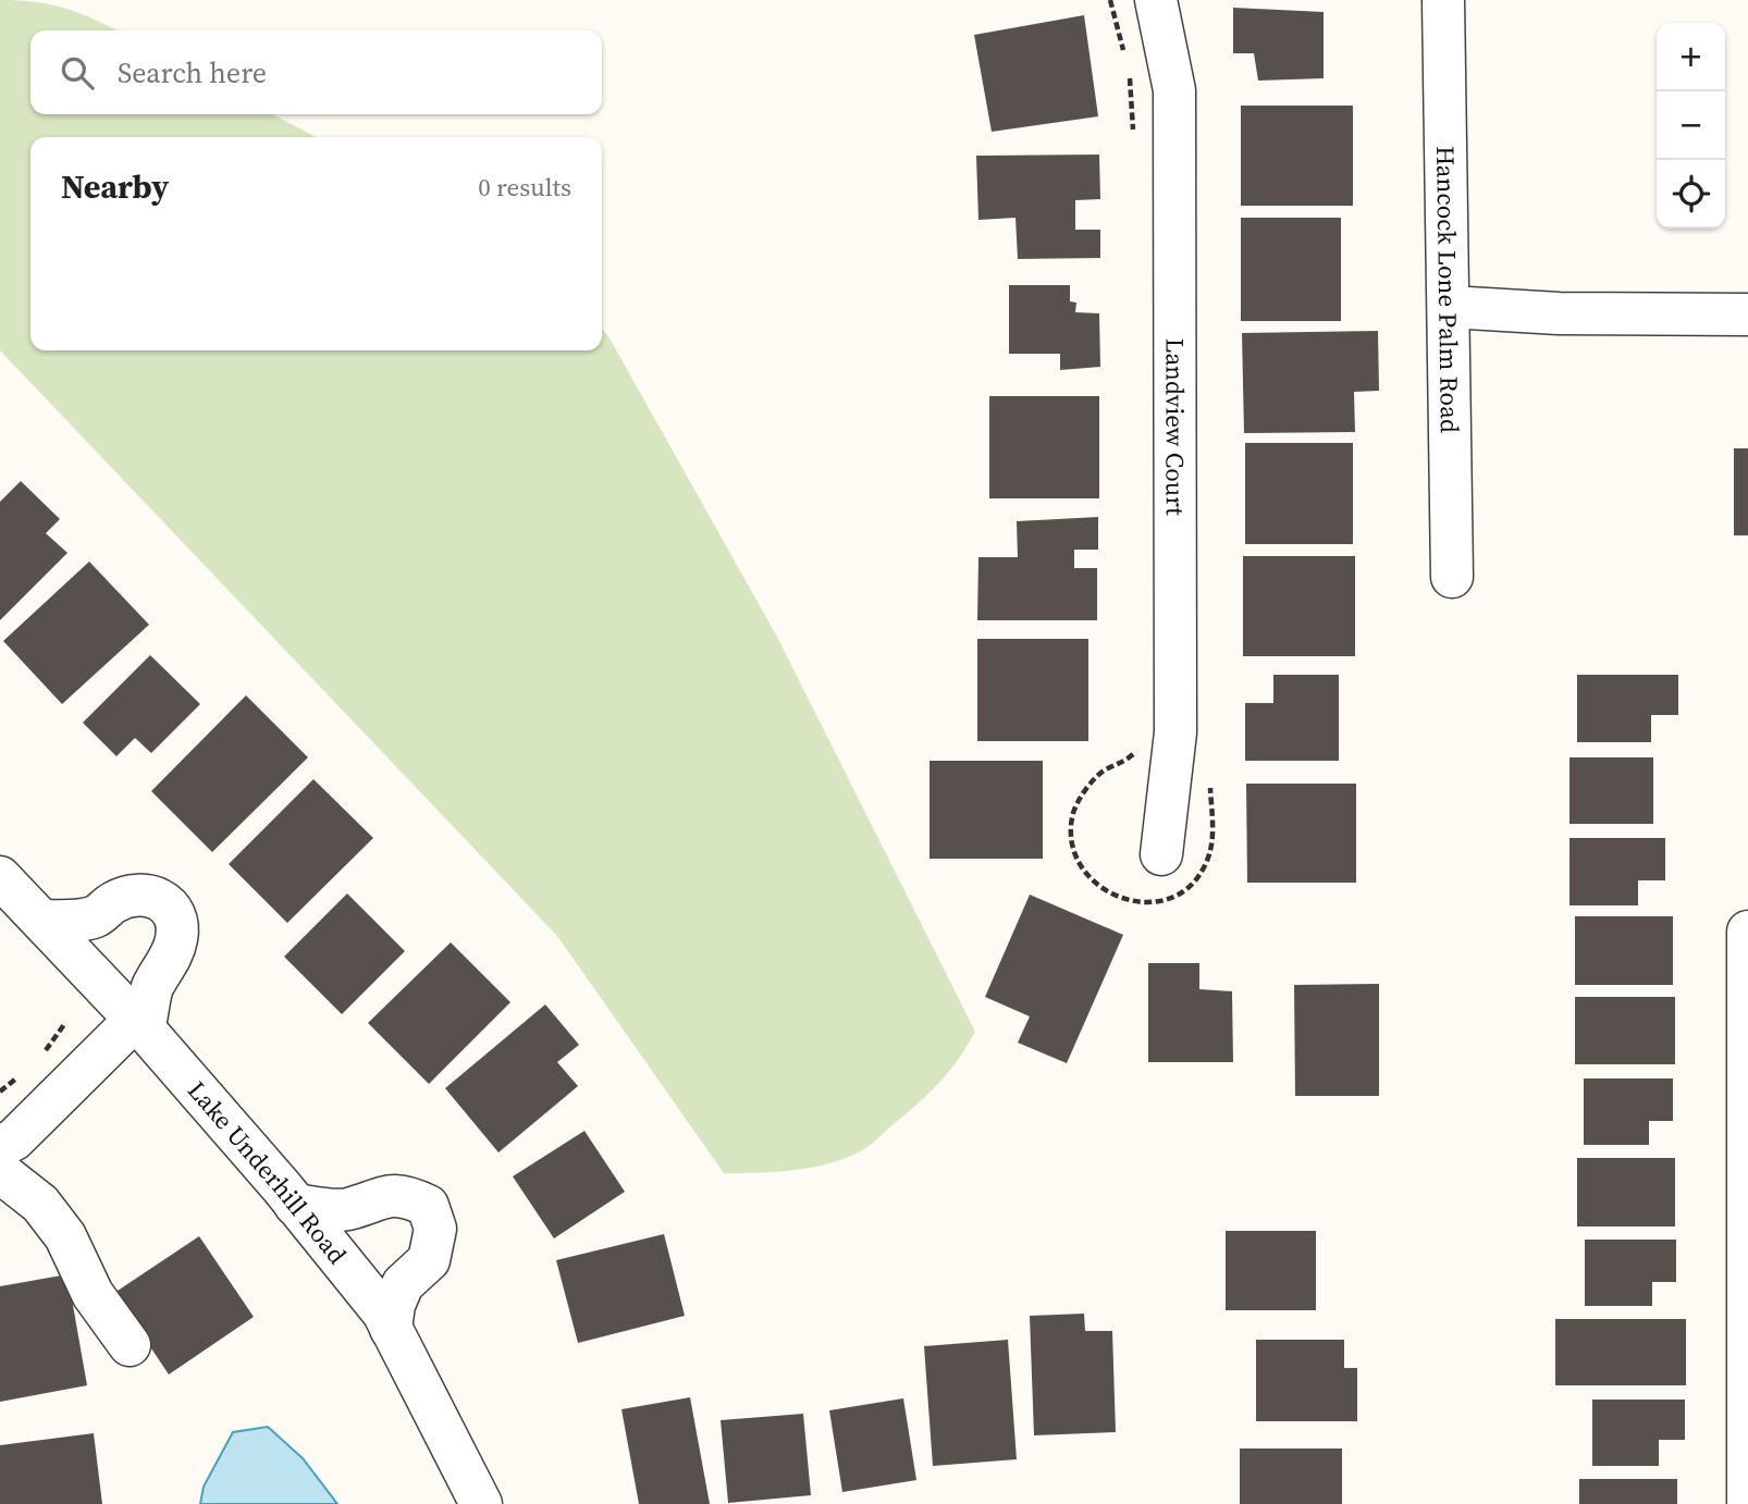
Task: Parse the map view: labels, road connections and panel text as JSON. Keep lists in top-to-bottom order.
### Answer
{
  "streets": {
    "street": ["Hancock Lone Palm Road", "Landview Court", "Lake Underhill Road"]
  },
  "page": {
    "map_buttons": ["+", "−"],
    "search": "Search here",
    "heading": ["Nearby", "0 results"]
  }
}
